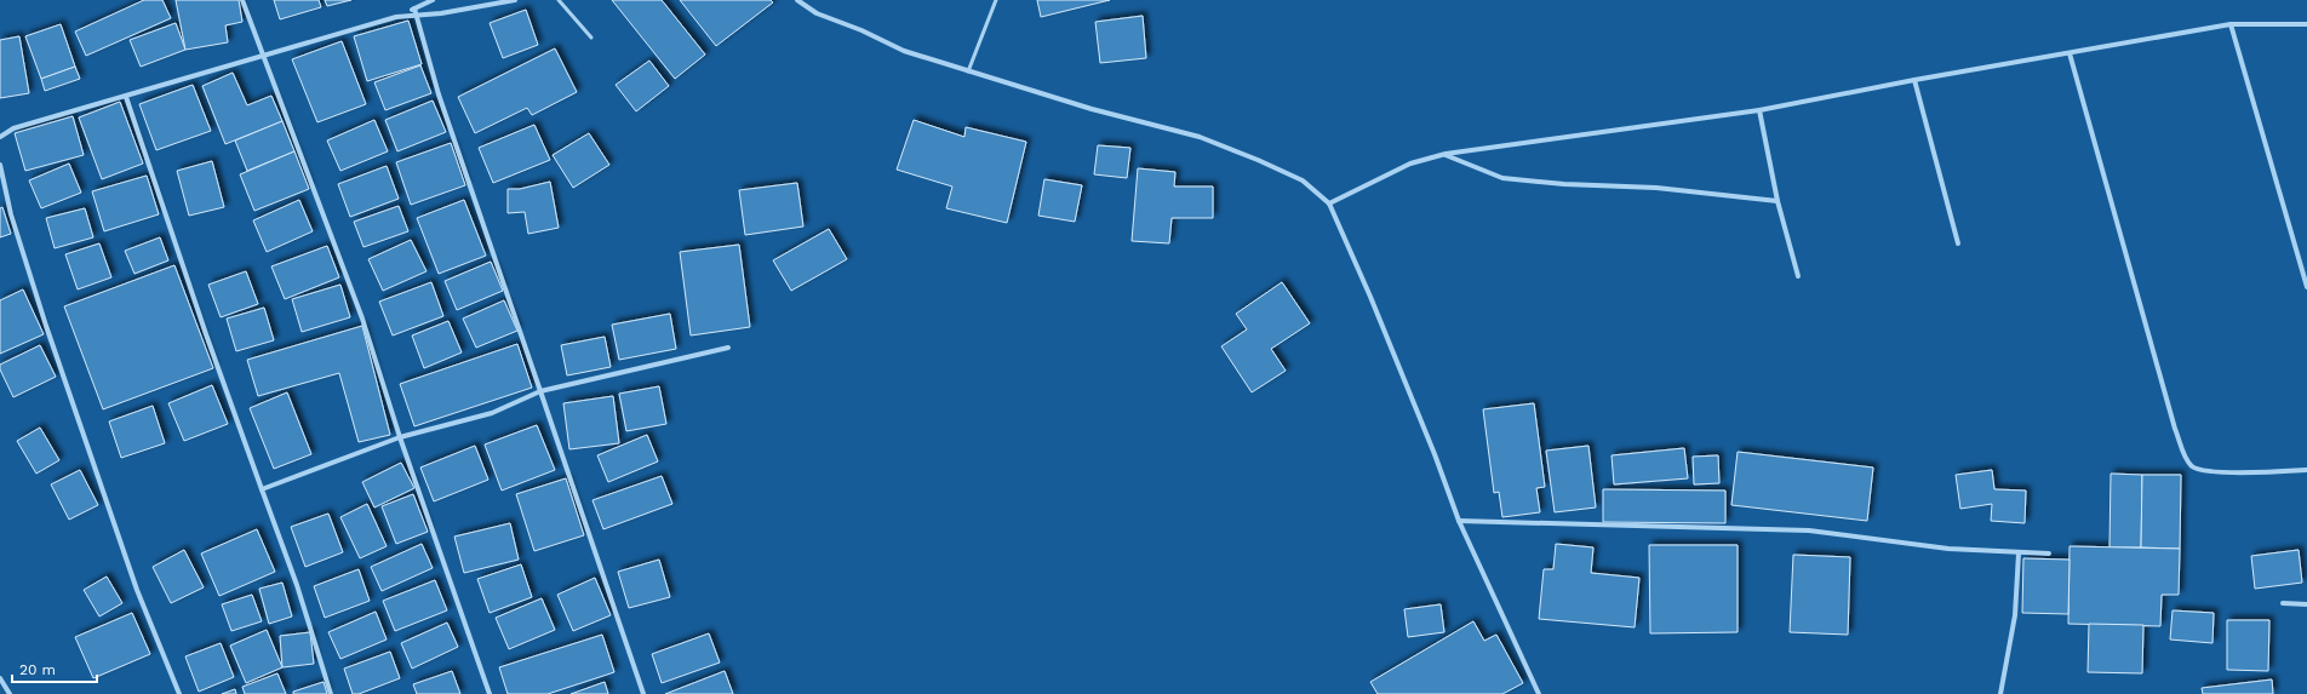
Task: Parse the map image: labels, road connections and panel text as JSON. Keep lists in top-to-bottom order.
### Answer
{
  "scale_bar": "20 m"
}
